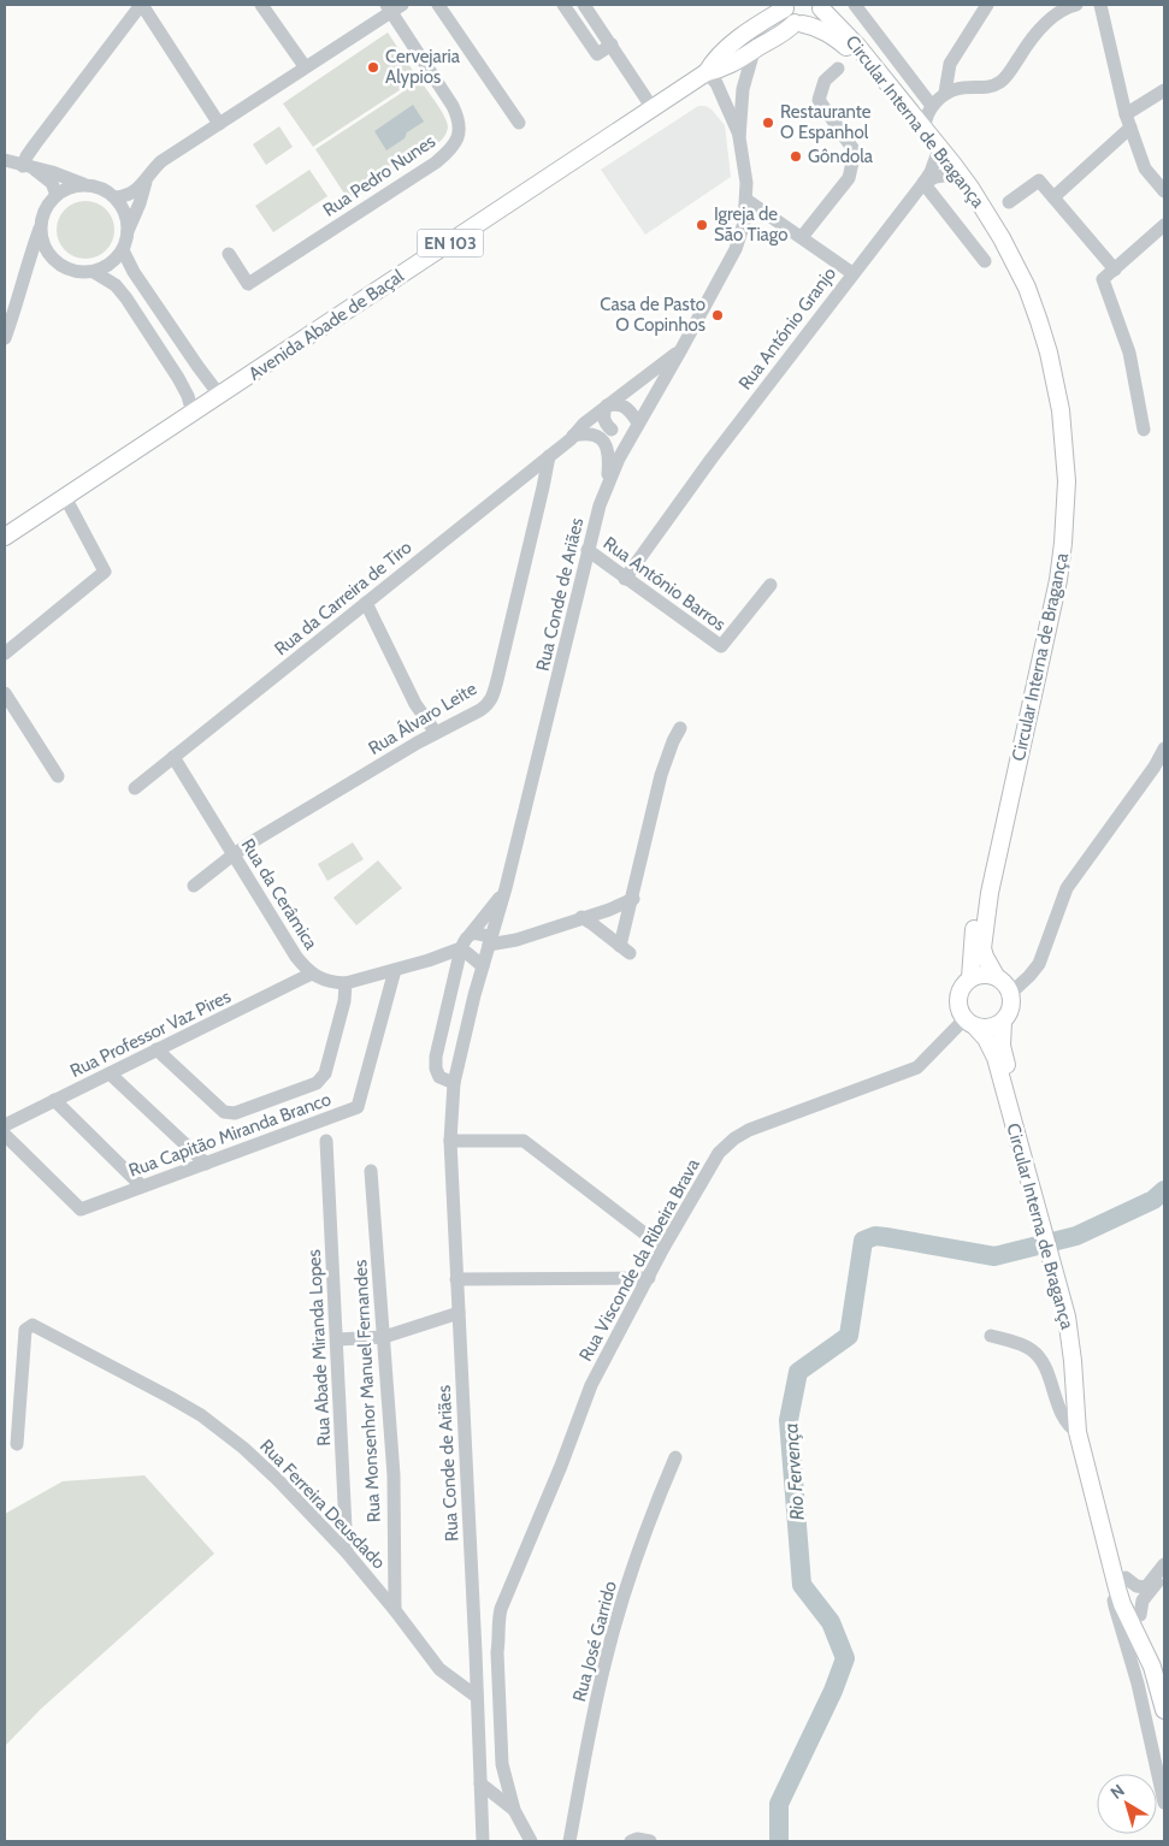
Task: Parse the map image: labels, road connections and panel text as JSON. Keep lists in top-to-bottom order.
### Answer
{
  "streets": {
    "main road": ["Circular Interna de Bragança", "EN 103", "Avenida Abade de Baçal"],
    "street": [
      "Rua Pedro Nunes",
      "Rua António Granjo",
      "Rua António Barros",
      "Rua Conde de Ariães",
      "Rua da Carreira de Tiro",
      "Rua Álvaro Leite",
      "Rua da Cerâmica",
      "Rua Professor Vaz Pires",
      "Rua Capitão Miranda Branco",
      "Rua Visconde da Ribeira Brava",
      "Rua Abade Miranda Lopes",
      "Rua Monsenhor Manuel Fernandes",
      "Rua Ferreira Deusdado",
      "Rua José Garrido"
    ]
  },
  "crossings": [
    ["Circular Interna de Bragança", "Avenida Abade de Baçal"],
    ["Circular Interna de Bragança", "Rua António Granjo"],
    ["Circular Interna de Bragança", "Rua Visconde da Ribeira Brava"],
    ["Avenida Abade de Baçal", "Rua Conde de Ariães"],
    ["Rua António Granjo", "Rua António Barros"],
    ["Rua António Barros", "Rua Conde de Ariães"],
    ["Rua Conde de Ariães", "Rua da Carreira de Tiro"],
    ["Rua Conde de Ariães", "Rua Ferreira Deusdado"],
    ["Rua da Carreira de Tiro", "Rua Álvaro Leite"],
    ["Rua da Carreira de Tiro", "Rua da Cerâmica"],
    ["Rua Álvaro Leite", "Rua da Cerâmica"],
    ["Rua da Cerâmica", "Rua Professor Vaz Pires"],
    ["Rua Abade Miranda Lopes", "Rua Ferreira Deusdado"],
    ["Rua Monsenhor Manuel Fernandes", "Rua Ferreira Deusdado"]
  ],
  "water": ["Rio Fervença"],
  "places": [
    "Cervejaria Alypios",
    "Restaurante O Espanhol",
    "Gôndola",
    "Igreja de São Tiago",
    "Casa de Pasto O Copinhos"
  ],
  "north": "top left"
}
